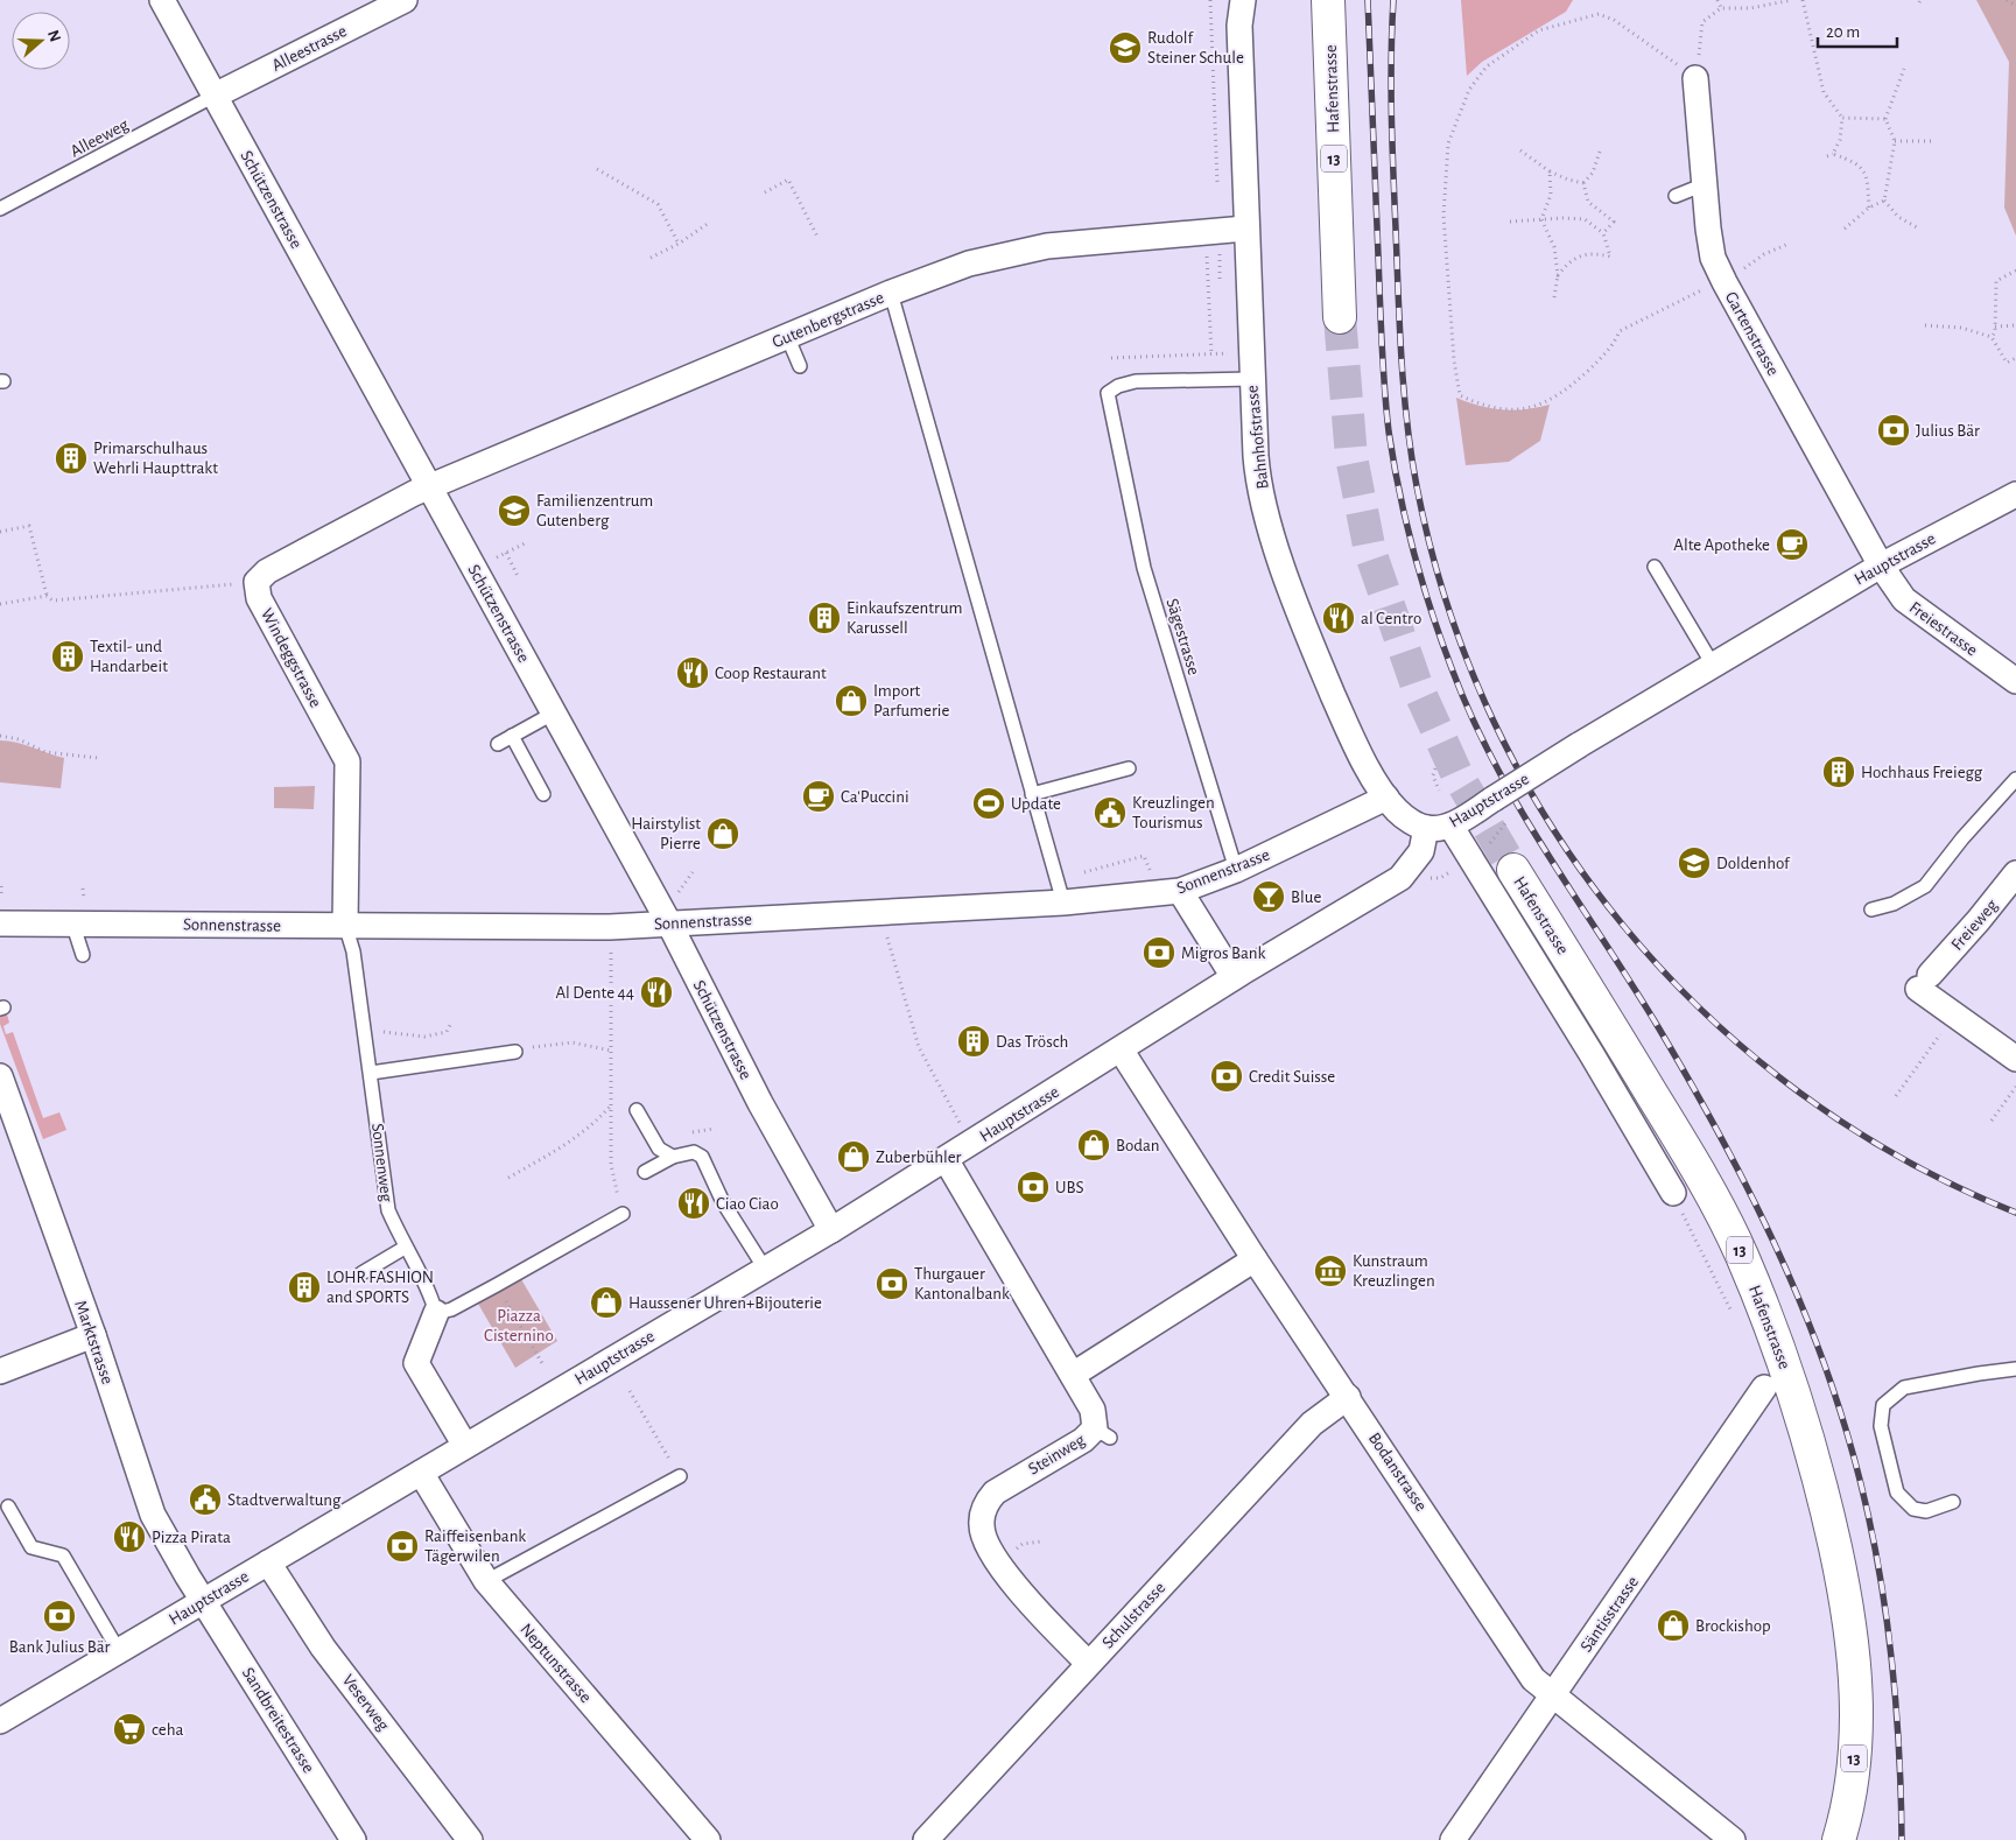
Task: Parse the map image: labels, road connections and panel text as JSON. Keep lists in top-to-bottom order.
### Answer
{
  "streets": {
    "main road": ["Hafenstrasse", "13"],
    "street": [
      "Alleestrasse",
      "Schützenstrasse",
      "Gutenbergstrasse",
      "Gartenstrasse",
      "Bahnhofstrasse",
      "Hauptstrasse",
      "Freiestrasse",
      "Windeggstrasse",
      "Sonnenstrasse",
      "Freieweg",
      "Marktstrasse",
      "Steinweg",
      "Bodanstrasse",
      "Säntisstrasse",
      "Schulstrasse",
      "Neptunstrasse",
      "Veserweg",
      "Sandbreitestrasse"
    ],
    "lane": ["Alleeweg", "Sägestrasse", "Sonnenweg"]
  },
  "crossings": [
    ["Alleestrasse", "Alleeweg"],
    ["Alleestrasse", "Schützenstrasse"],
    ["Hafenstrasse", "Hauptstrasse"],
    ["Alleeweg", "Schützenstrasse"],
    ["Schützenstrasse", "Gutenbergstrasse"],
    ["Schützenstrasse", "Hauptstrasse"],
    ["Schützenstrasse", "Sonnenstrasse"],
    ["Gutenbergstrasse", "Bahnhofstrasse"],
    ["Gartenstrasse", "Hauptstrasse"],
    ["Gartenstrasse", "Freiestrasse"],
    ["Bahnhofstrasse", "Hauptstrasse"],
    ["Bahnhofstrasse", "Sägestrasse"],
    ["Bahnhofstrasse", "Sonnenstrasse"],
    ["Hauptstrasse", "Freiestrasse"],
    ["Hauptstrasse", "Marktstrasse"],
    ["Hauptstrasse", "Steinweg"],
    ["Hauptstrasse", "Bodanstrasse"],
    ["Hauptstrasse", "Neptunstrasse"],
    ["Hauptstrasse", "Veserweg"],
    ["Hauptstrasse", "Sandbreitestrasse"],
    ["Sägestrasse", "Sonnenstrasse"],
    ["Windeggstrasse", "Sonnenstrasse"],
    ["Windeggstrasse", "Sonnenweg"],
    ["Sonnenstrasse", "Sonnenweg"],
    ["Marktstrasse", "Sandbreitestrasse"],
    ["Steinweg", "Schulstrasse"],
    ["Bodanstrasse", "Säntisstrasse"],
    ["Bodanstrasse", "Schulstrasse"]
  ],
  "parks": ["Piazza Cisternino"],
  "places": {
    "school or university": ["Rudolf Steiner Schule", "Familienzentrum Gutenberg", "Doldenhof"],
    "bank": [
      "Julius Bär",
      "Migros Bank",
      "Credit Suisse",
      "UBS",
      "Thurgauer Kantonalbank",
      "Raiffeisenbank Tägerwilen",
      "Bank Julius Bär"
    ],
    "building": [
      "Primarschulhaus Wehrli Haupttrakt",
      "Einkaufszentrum Karussell",
      "Textil- und Handarbeit",
      "Hochhaus Freiegg",
      "Das Trösch",
      "LOHR FASHION and SPORTS"
    ],
    "cafe": ["Alte Apotheke", "Ca'Puccini"],
    "restaurant": [
      "al Centro",
      "Coop Restaurant",
      "Al Dente 44",
      "Ciao Ciao",
      "Pizza Pirata"
    ],
    "shop": [
      "Import Parfumerie",
      "Hairstylist Pierre",
      "Bodan",
      "Zuberbühler",
      "Haussener Uhren+Bijouterie",
      "Brockishop"
    ],
    "sports": ["Update"],
    "public building": ["Kreuzlingen Tourismus", "Stadtverwaltung"],
    "bar": ["Blue"],
    "museum": ["Kunstraum Kreuzlingen"],
    "supermarket": ["ceha"]
  },
  "scale_bar": "20 m",
  "north": "right"
}
